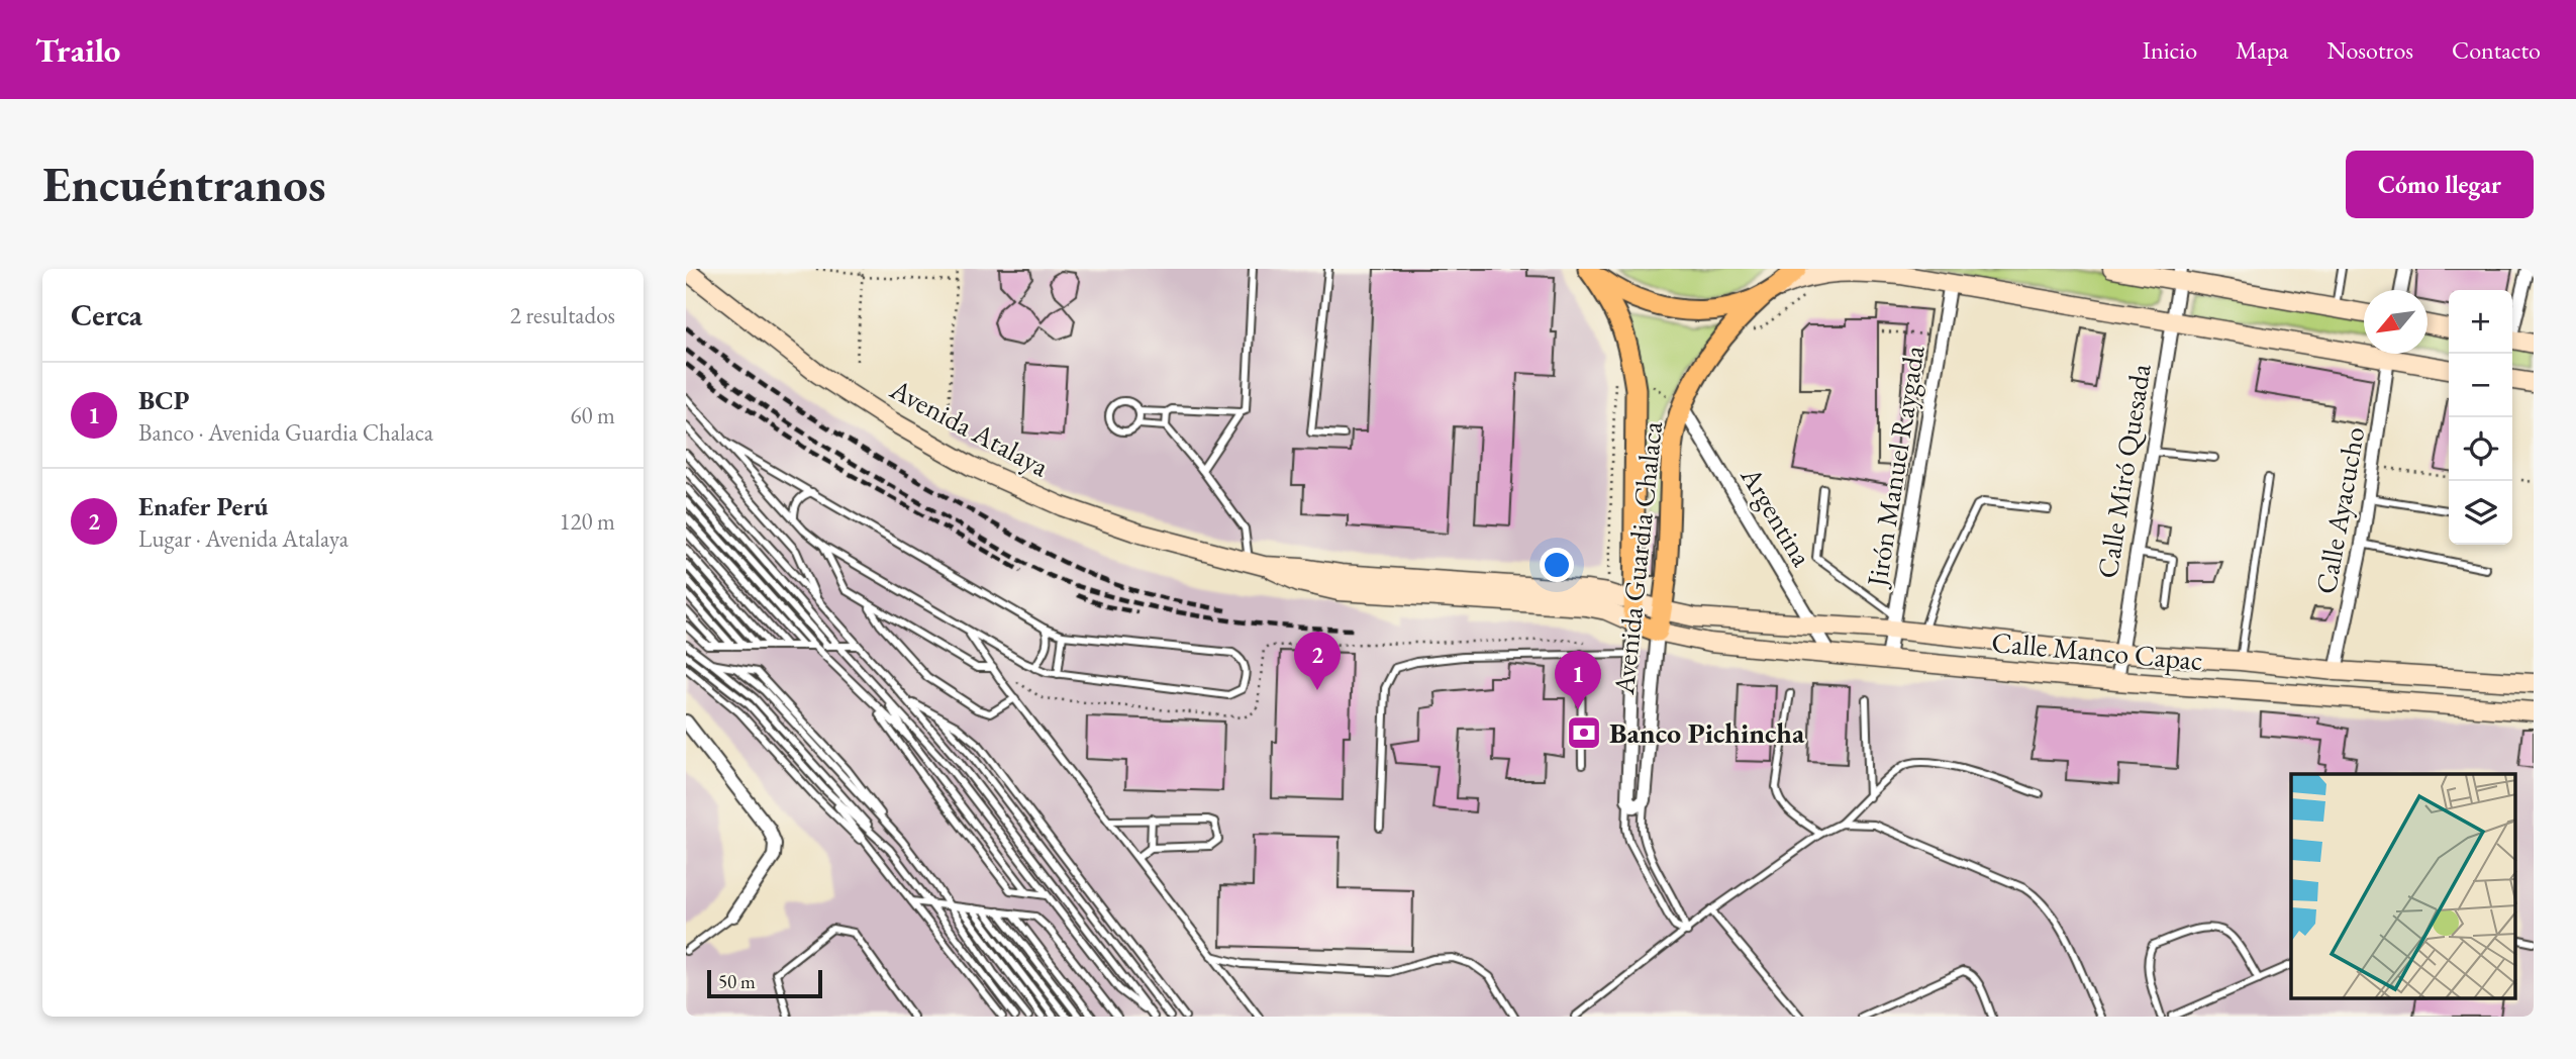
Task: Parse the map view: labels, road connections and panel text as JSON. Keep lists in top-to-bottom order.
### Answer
{
  "streets": {
    "main road": ["Avenida Atalaya", "Avenida Guardia Chalaca", "Calle Manco Capac"],
    "street": [
      "Jirón Manuel Raygada",
      "Calle Miró Quesada",
      "Calle Ayacucho",
      "Argentina"
    ]
  },
  "crossings": [
    ["Avenida Atalaya", "Avenida Guardia Chalaca"],
    ["Avenida Atalaya", "Calle Manco Capac"],
    ["Jirón Manuel Raygada", "Calle Manco Capac"],
    ["Calle Miró Quesada", "Calle Manco Capac"],
    ["Calle Ayacucho", "Calle Manco Capac"],
    ["Argentina", "Avenida Guardia Chalaca"],
    ["Argentina", "Calle Manco Capac"],
    ["Avenida Guardia Chalaca", "Calle Manco Capac"]
  ],
  "places": {
    "bank": ["Banco Pichincha"]
  },
  "scale_bar": "50 m",
  "north": "bottom left",
  "page": {
    "header": "Trailo",
    "nav": [
      "Inicio",
      "Mapa",
      "Nosotros",
      "Contacto"
    ],
    "buttons": "Cómo llegar",
    "title": "Encuéntranos",
    "heading": ["Cerca", "2 resultados"],
    "map_buttons": ["+", "−"],
    "list": [
      {
        "mark": "1",
        "name": "BCP",
        "note": "Banco · Avenida Guardia Chalaca",
        "value": "60 m"
      },
      {
        "mark": "2",
        "name": "Enafer Perú",
        "note": "Lugar · Avenida Atalaya",
        "value": "120 m"
      }
    ],
    "pins": ["2", "1"],
    "scale": "50 m"
  }
}
